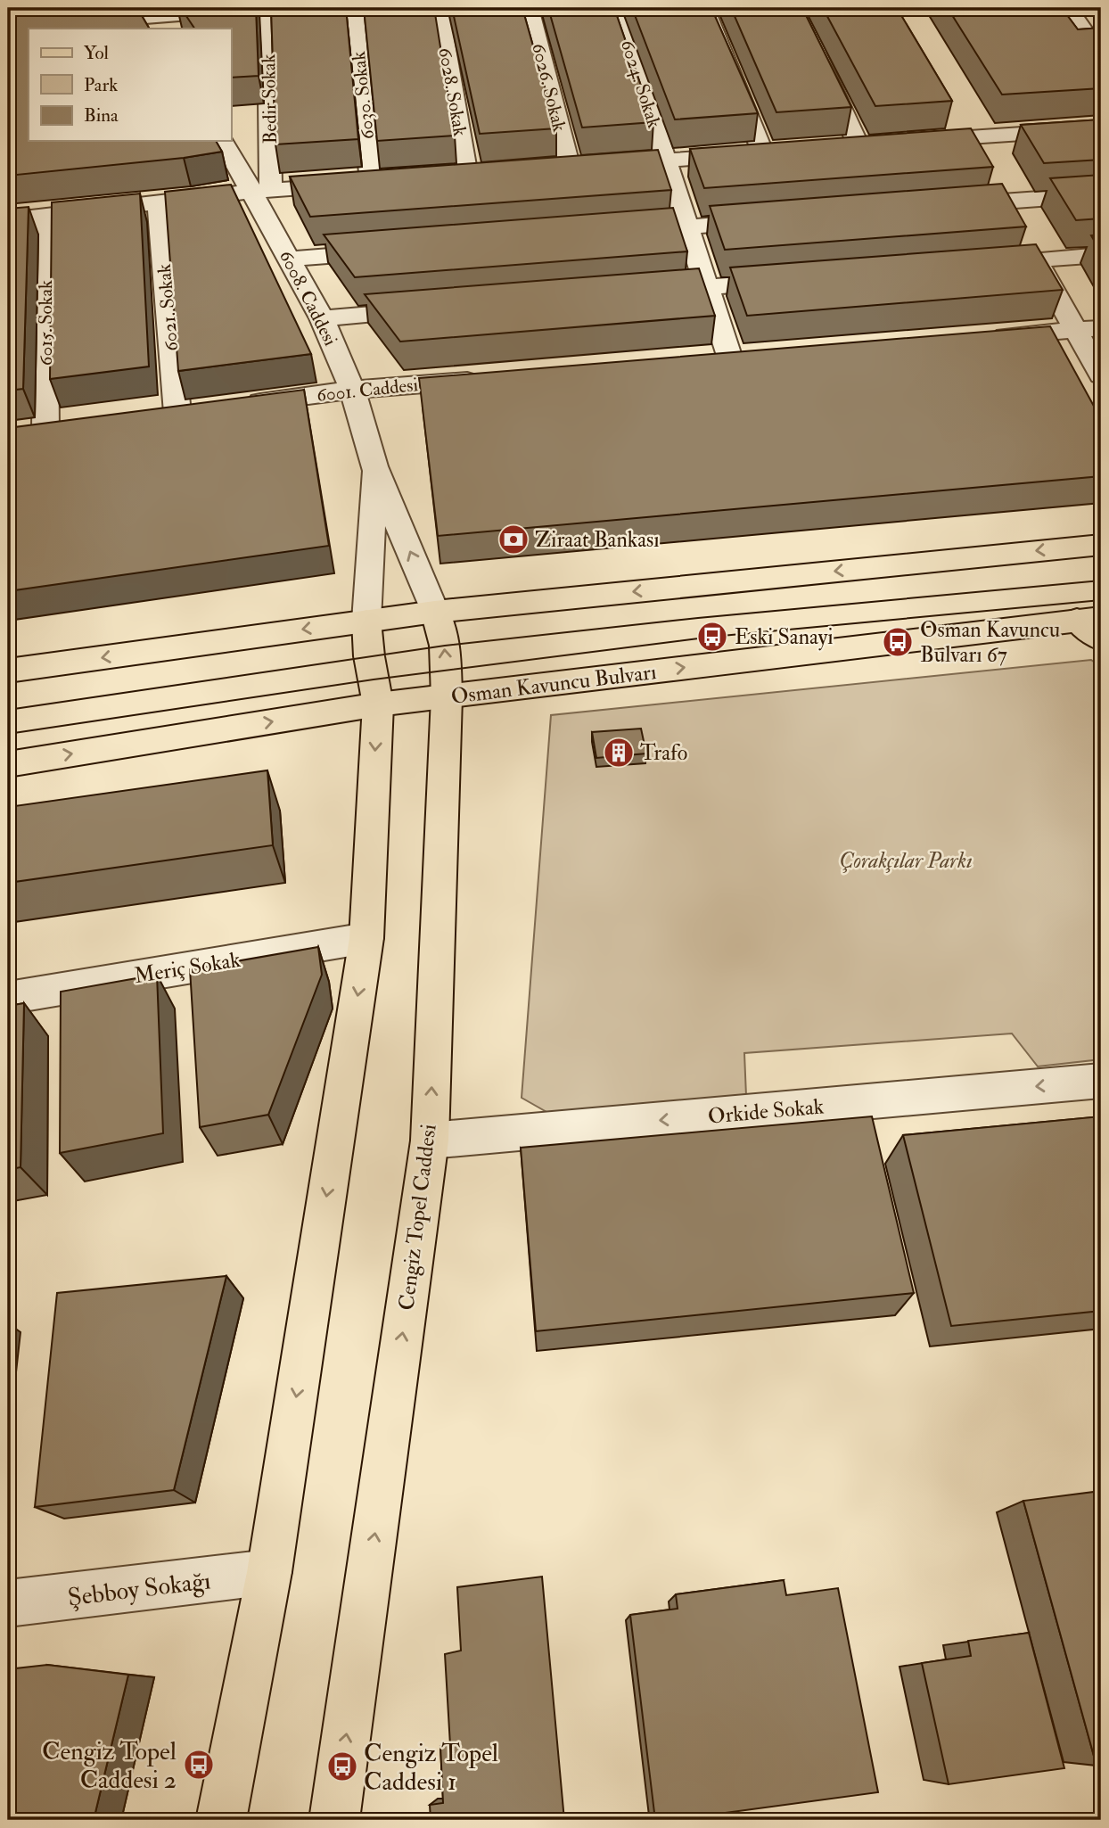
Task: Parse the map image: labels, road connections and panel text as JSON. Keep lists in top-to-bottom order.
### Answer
{
  "streets": {
    "main road": ["Osman Kavuncu Bulvarı", "Cengiz Topel Caddesi"],
    "street": [
      "6024. Sokak",
      "6026. Sokak",
      "6028. Sokak",
      "6030. Sokak",
      "Bedir Sokak",
      "6008. Caddesi",
      "6021. Sokak",
      "6015. Sokak",
      "6001. Caddesi",
      "Meriç Sokak",
      "Orkide Sokak",
      "Şebboy Sokağı"
    ]
  },
  "crossings": [
    ["Bedir Sokak", "6008. Caddesi"],
    ["6008. Caddesi", "6001. Caddesi"],
    ["Osman Kavuncu Bulvarı", "Cengiz Topel Caddesi"],
    ["Orkide Sokak", "Cengiz Topel Caddesi"]
  ],
  "one_way": ["Orkide Sokak"],
  "parks": ["Çorakçılar Parkı"],
  "places": {
    "bank": ["Ziraat Bankası"],
    "bus stop": [
      "Eski Sanayi",
      "Osman Kavuncu Bulvarı 67",
      "Cengiz Topel Caddesi 2",
      "Cengiz Topel Caddesi 1"
    ],
    "building": ["Trafo"]
  },
  "legend": ["Yol", "Park", "Bina"]
}
